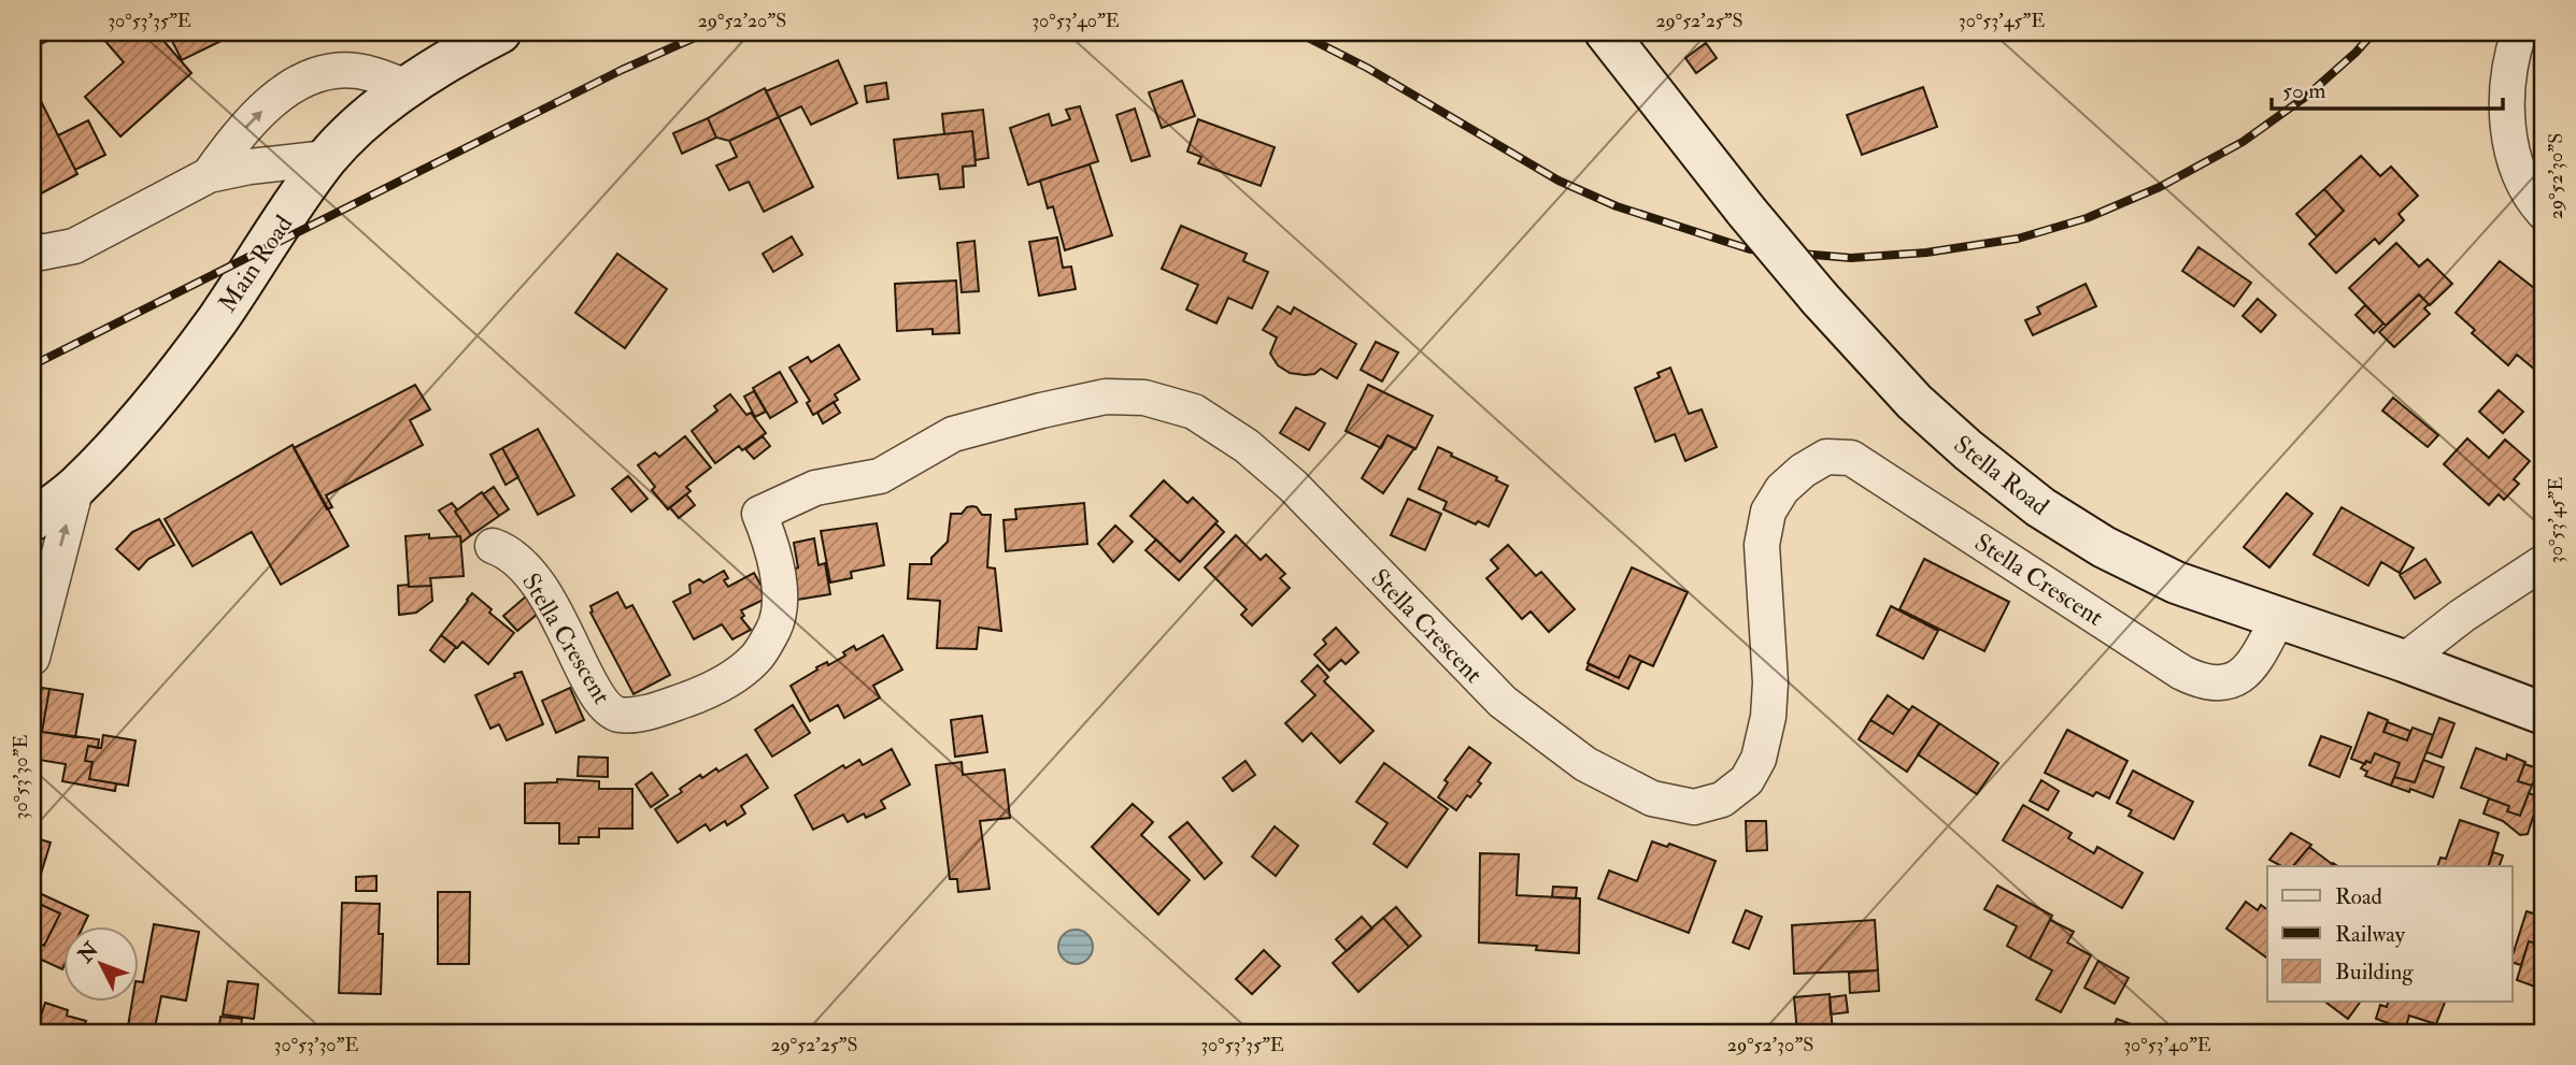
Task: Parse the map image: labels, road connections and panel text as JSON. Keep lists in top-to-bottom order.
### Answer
{
  "streets": {
    "main road": ["Main Road", "Stella Road"],
    "street": ["Stella Crescent"]
  },
  "crossings": [
    ["Stella Road", "Stella Crescent"]
  ],
  "legend": ["Road", "Railway", "Building"],
  "scale_bar": "50 m",
  "north": "top left",
  "coordinates": [
    "30°53'35\"E",
    "29°52'20\"S",
    "30°53'40\"E",
    "29°52'25\"S",
    "30°53'45\"E",
    "29°52'30\"S",
    "30°53'30\"E"
  ]
}
